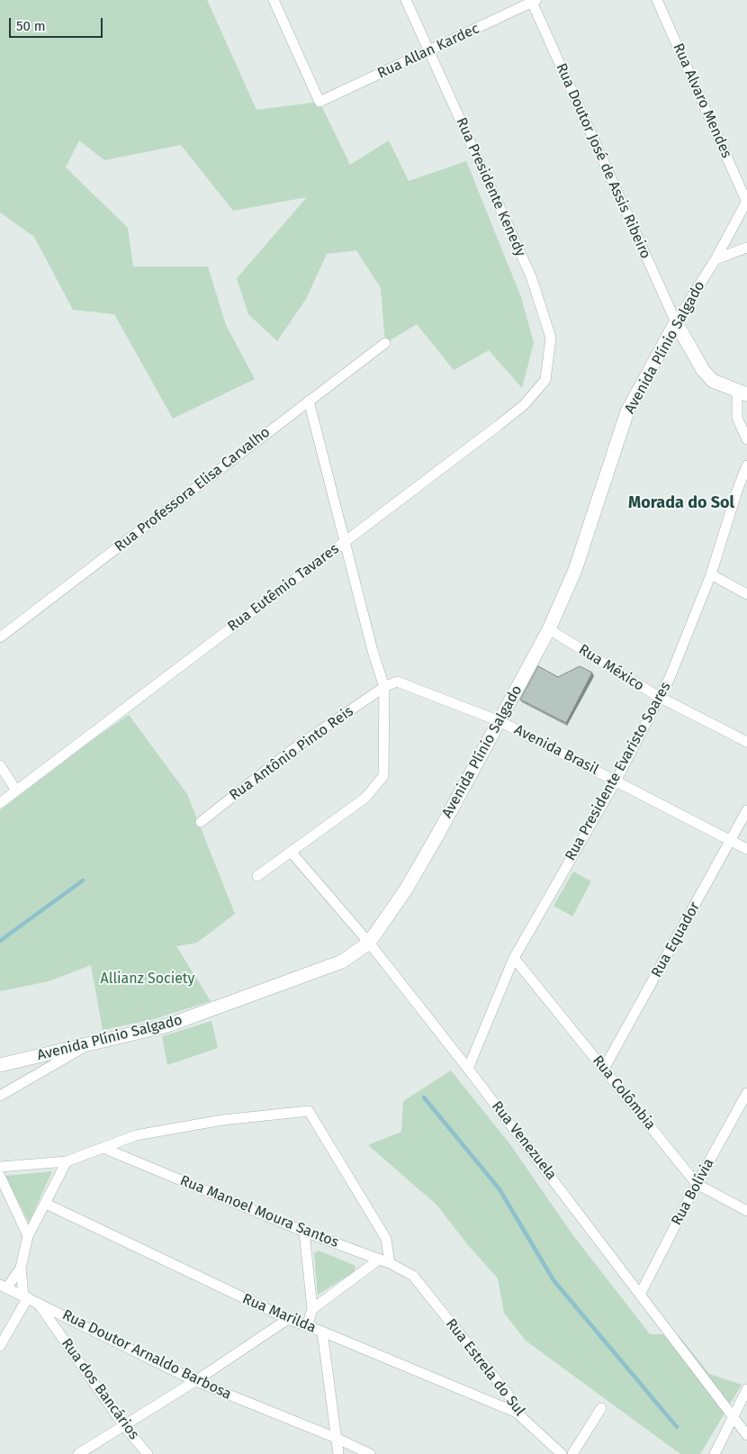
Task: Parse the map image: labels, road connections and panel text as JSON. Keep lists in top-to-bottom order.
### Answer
{
  "streets": {
    "street": [
      "Rua Allan Kardec",
      "Rua Alvaro Mendes",
      "Rua Doutor José de Assis Ribeiro",
      "Rua Presidente Kenedy",
      "Avenida Plínio Salgado",
      "Rua Professora Elisa Carvalho",
      "Rua Eutêmio Tavares",
      "Rua México",
      "Avenida Brasil",
      "Rua Antônio Pinto Reis",
      "Rua Presidente Evaristo Soares",
      "Rua Equador",
      "Rua Colômbia",
      "Rua Venezuela",
      "Rua Bolívia",
      "Rua Manoel Moura Santos",
      "Rua Marilda",
      "Rua Doutor Arnaldo Barbosa",
      "Rua Estrela do Sul",
      "Rua dos Bancários"
    ]
  },
  "crossings": [
    ["Rua Allan Kardec", "Rua Doutor José de Assis Ribeiro"],
    ["Rua Allan Kardec", "Rua Presidente Kenedy"],
    ["Rua Alvaro Mendes", "Avenida Plínio Salgado"],
    ["Rua Doutor José de Assis Ribeiro", "Avenida Plínio Salgado"],
    ["Rua Presidente Kenedy", "Rua Eutêmio Tavares"],
    ["Avenida Plínio Salgado", "Rua México"],
    ["Avenida Plínio Salgado", "Avenida Brasil"],
    ["Avenida Plínio Salgado", "Rua Venezuela"],
    ["Rua México", "Rua Presidente Evaristo Soares"],
    ["Avenida Brasil", "Rua Antônio Pinto Reis"],
    ["Avenida Brasil", "Rua Presidente Evaristo Soares"],
    ["Avenida Brasil", "Rua Equador"],
    ["Rua Presidente Evaristo Soares", "Rua Colômbia"],
    ["Rua Presidente Evaristo Soares", "Rua Venezuela"],
    ["Rua Equador", "Rua Colômbia"],
    ["Rua Colômbia", "Rua Bolívia"],
    ["Rua Venezuela", "Rua Bolívia"],
    ["Rua Manoel Moura Santos", "Rua Estrela do Sul"],
    ["Rua Marilda", "Rua Estrela do Sul"],
    ["Rua Doutor Arnaldo Barbosa", "Rua dos Bancários"]
  ],
  "districts": ["Morada do Sol"],
  "parks": ["Allianz Society"],
  "scale_bar": "50 m"
}
